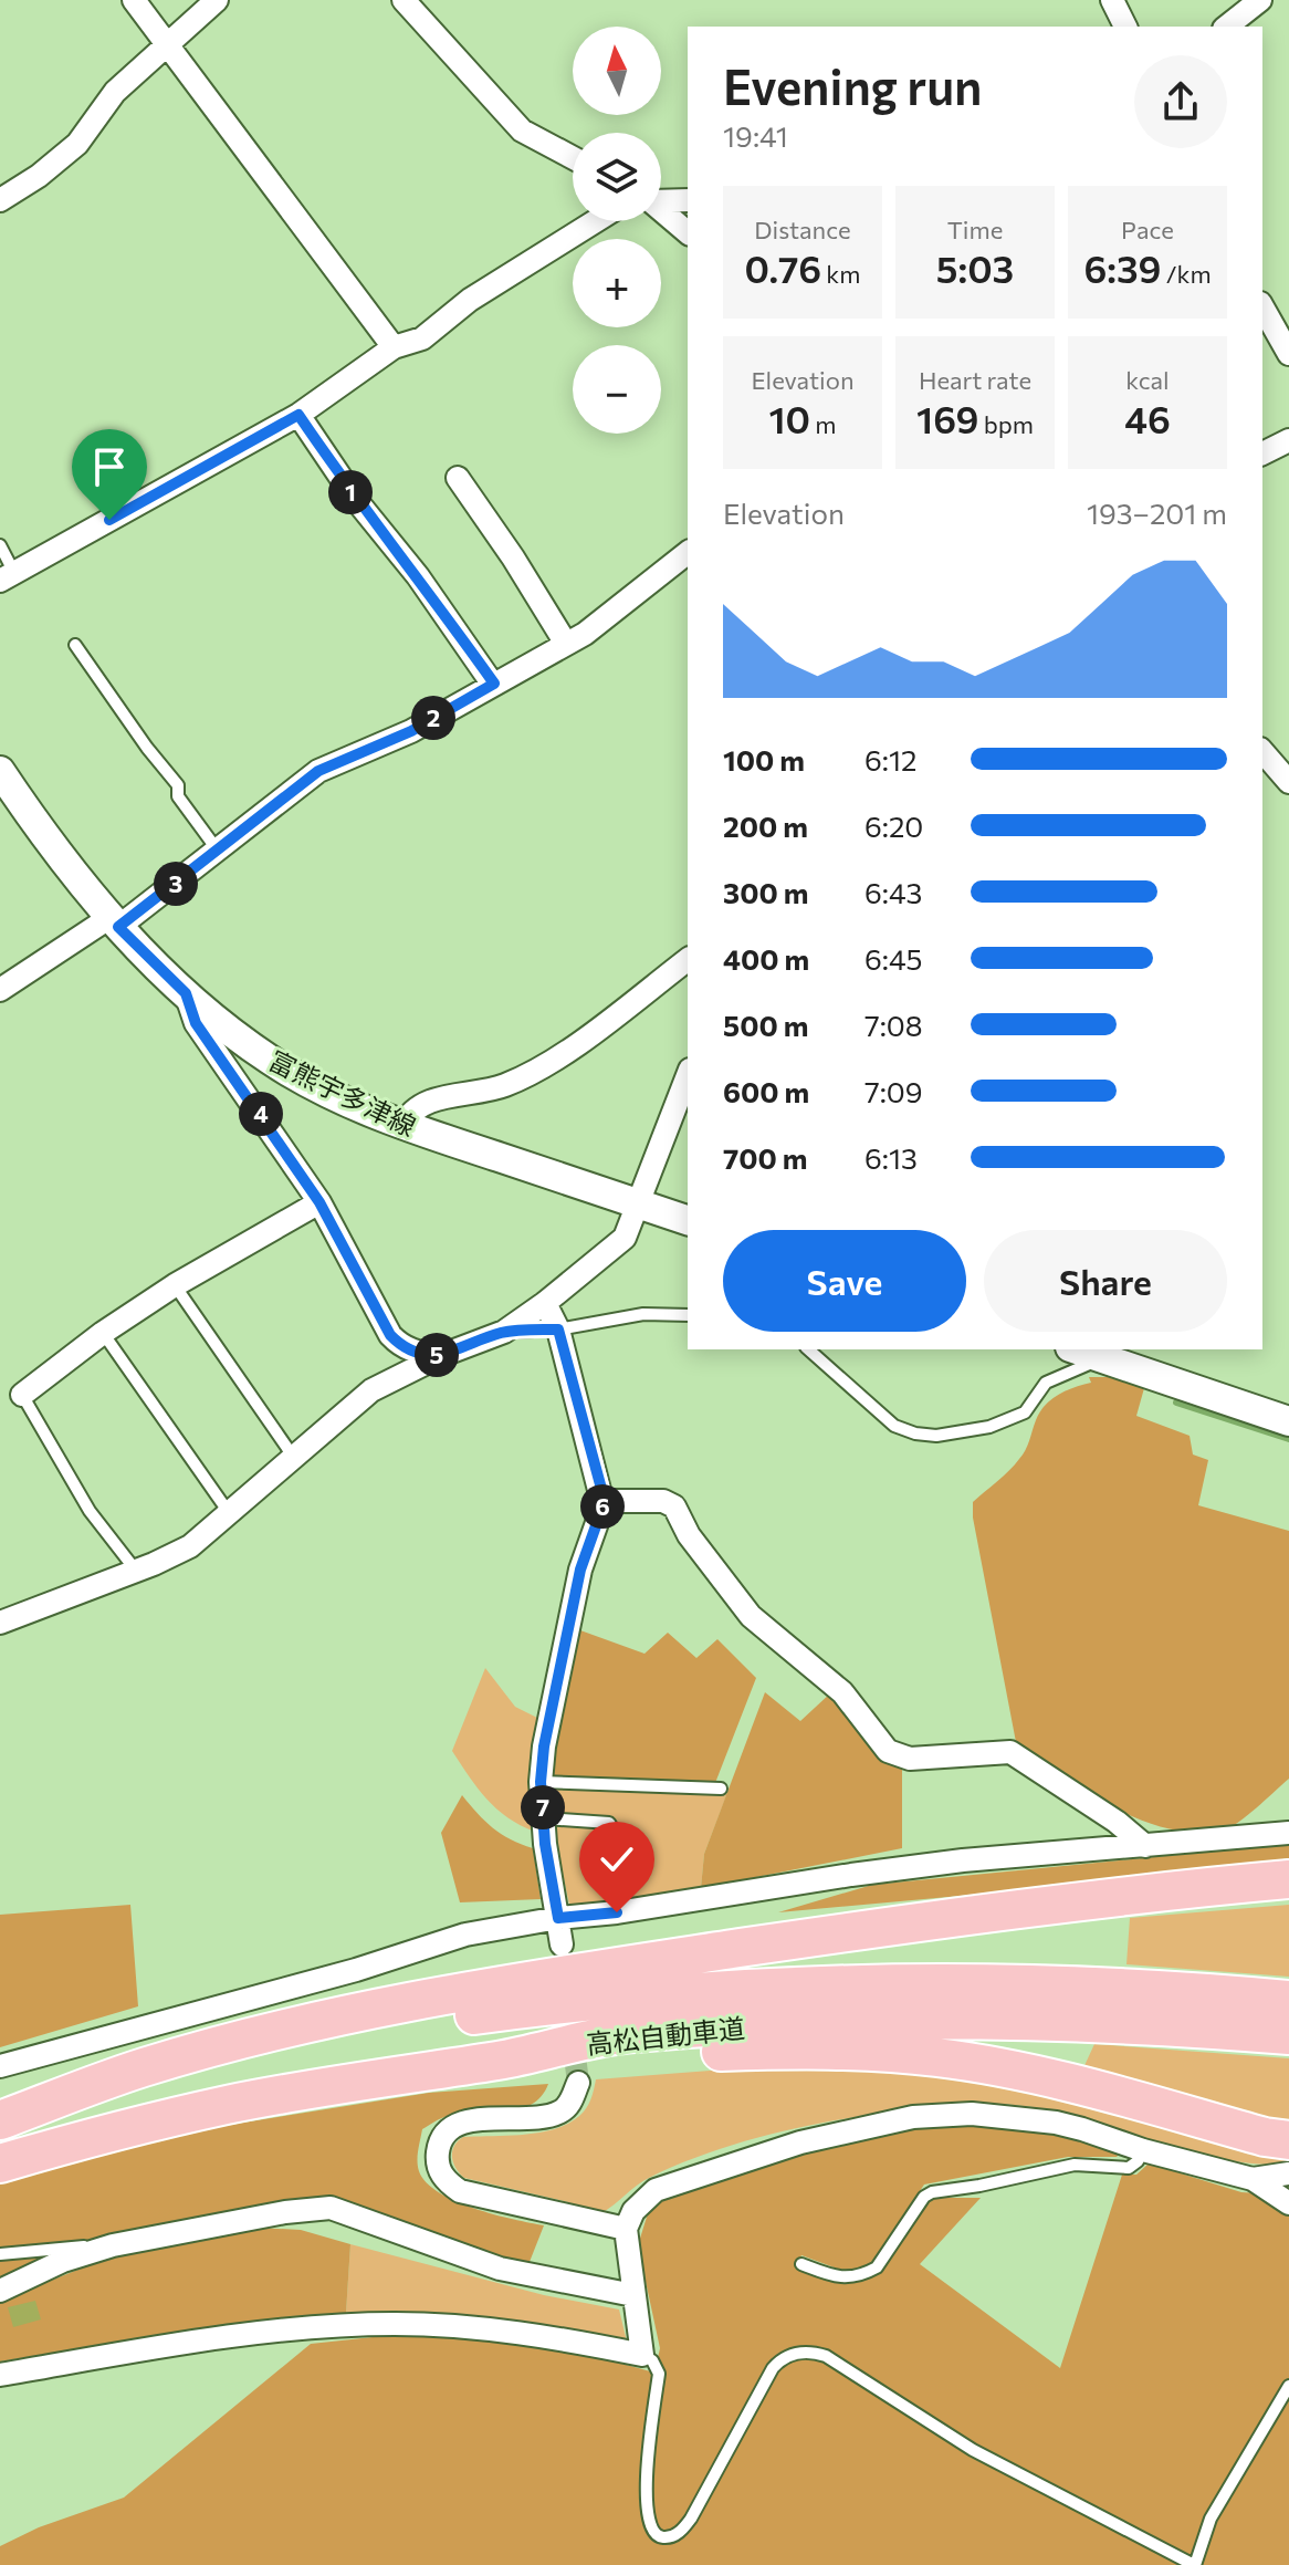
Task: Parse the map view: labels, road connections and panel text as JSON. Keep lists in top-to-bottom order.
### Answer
{
  "streets": {
    "highway": ["高松自動車道"],
    "main road": ["富熊宇多津線"]
  },
  "north": "top",
  "page": {
    "map_buttons": ["+", "−"],
    "heading": ["Evening run", "19:41"],
    "stats": [
      ["Distance", "0.76 km"],
      ["Time", "5:03"],
      ["Pace", "6:39 /km"],
      ["Elevation", "10 m"],
      ["Heart rate", "169 bpm"],
      ["kcal", "46"]
    ],
    "pins": [
      "1",
      "2",
      "3",
      "4",
      "5",
      "6",
      "7"
    ],
    "chart": ["Elevation", "193–201 m"],
    "list": [
      {
        "name": "100 m",
        "note": "6:12"
      },
      {
        "name": "200 m",
        "note": "6:20"
      },
      {
        "name": "300 m",
        "note": "6:43"
      },
      {
        "name": "400 m",
        "note": "6:45"
      },
      {
        "name": "500 m",
        "note": "7:08"
      },
      {
        "name": "600 m",
        "note": "7:09"
      },
      {
        "name": "700 m",
        "note": "6:13"
      }
    ],
    "buttons": ["Save", "Share"]
  }
}
